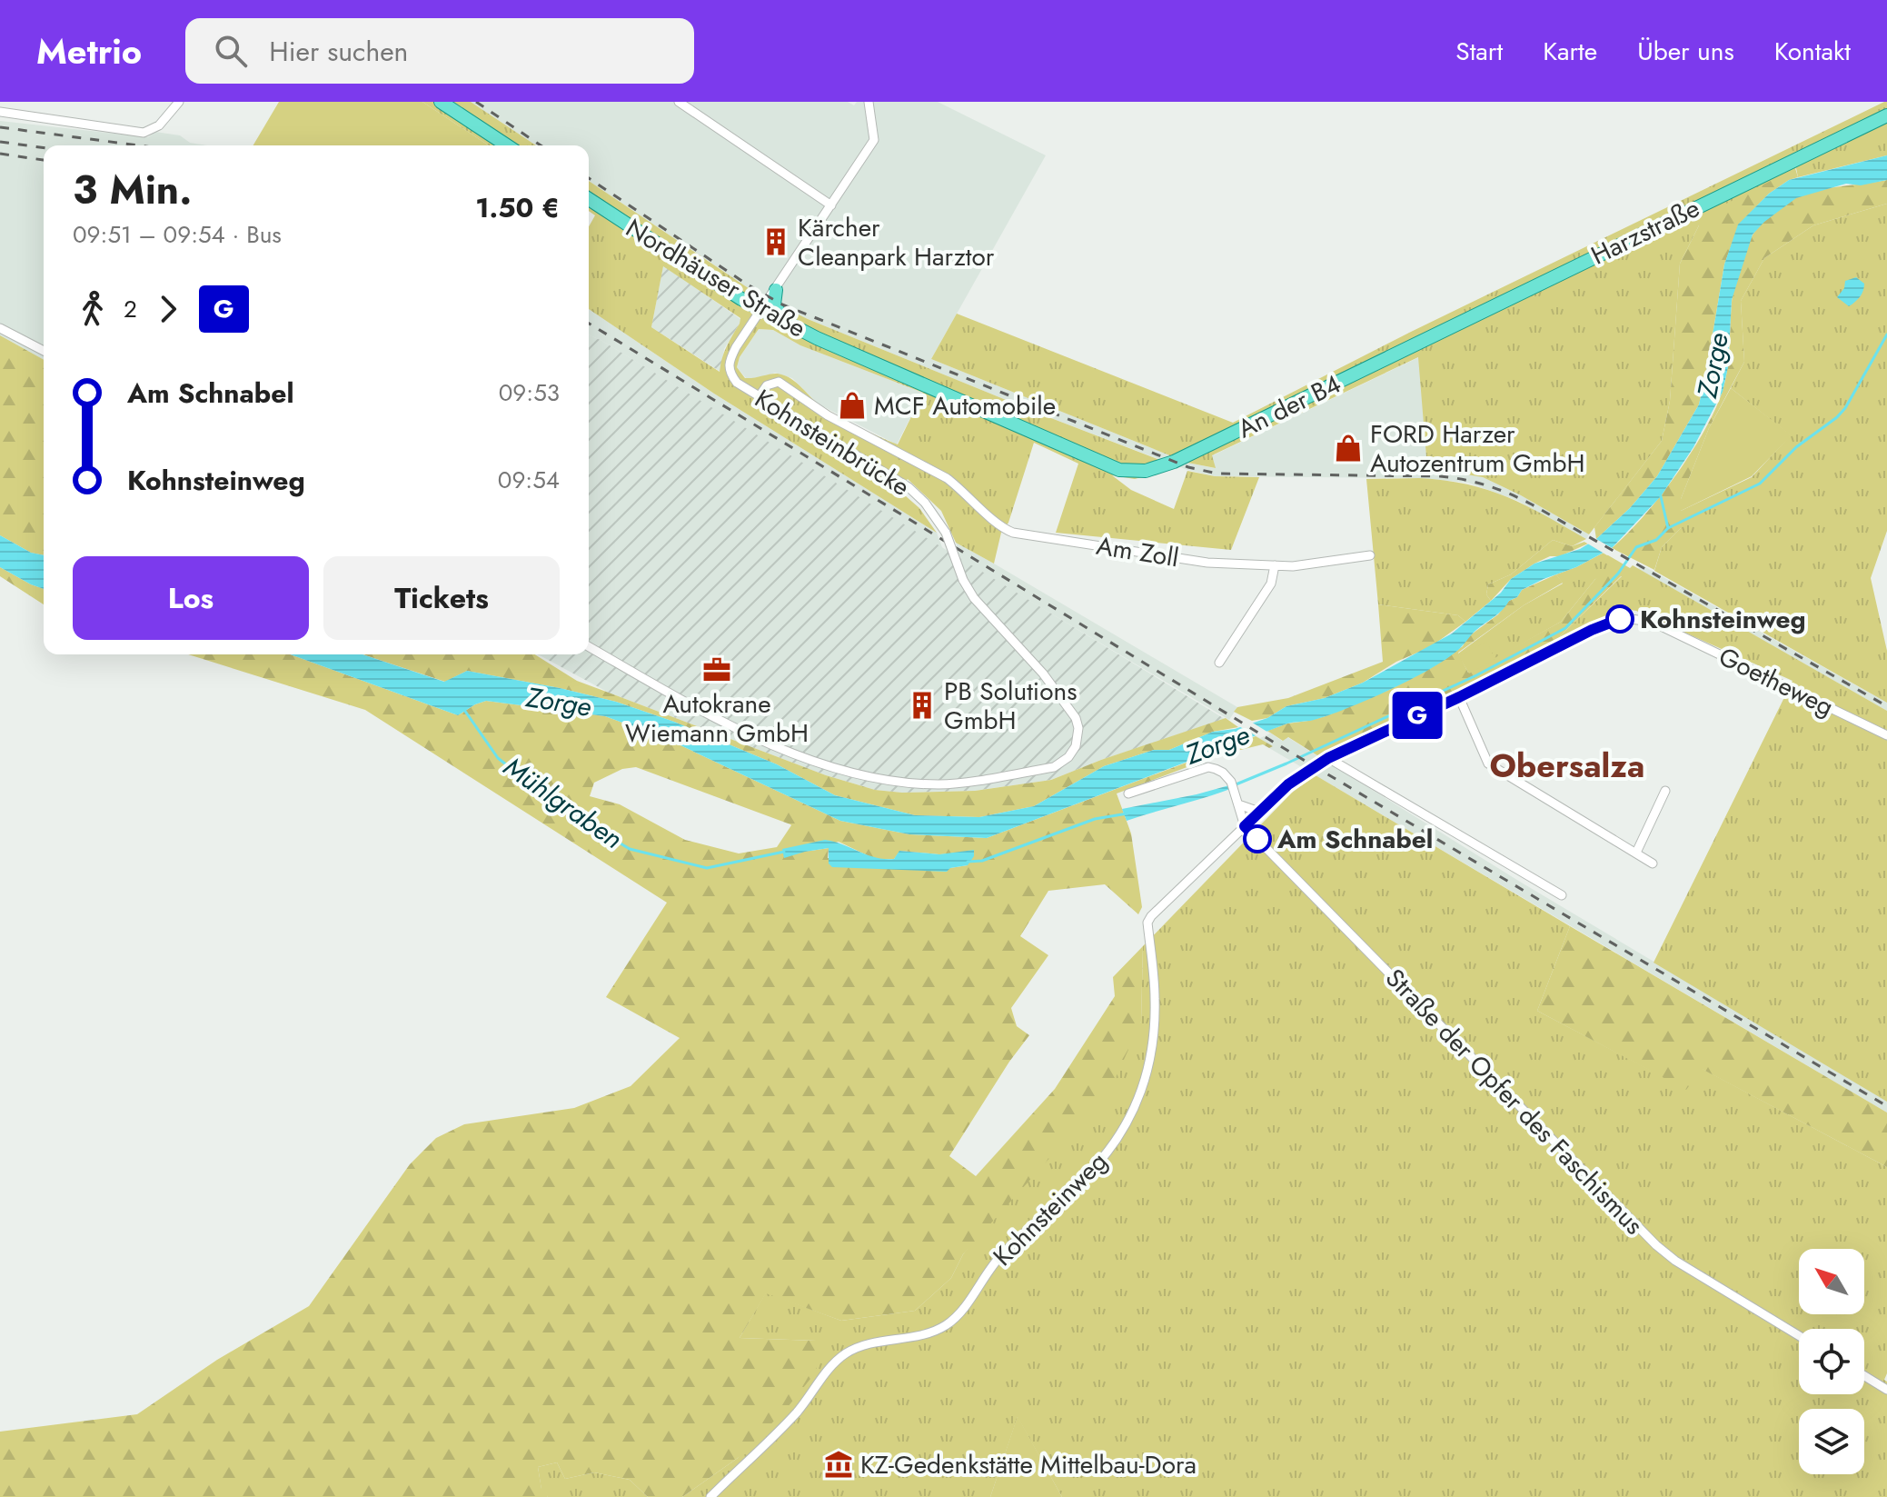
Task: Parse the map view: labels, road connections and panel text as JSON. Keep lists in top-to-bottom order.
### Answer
{
  "streets": {
    "main road": ["Harzstraße", "Nordhäuser Straße", "An der B4"],
    "street": [
      "Kohnsteinbrücke",
      "Am Zoll",
      "Goetheweg",
      "Straße der Opfer des Faschismus",
      "Kohnsteinweg"
    ]
  },
  "crossings": [
    ["Harzstraße", "An der B4"],
    ["Nordhäuser Straße", "An der B4"],
    ["Nordhäuser Straße", "Kohnsteinbrücke"],
    ["Kohnsteinbrücke", "Am Zoll"],
    ["Goetheweg", "Kohnsteinweg"],
    ["Straße der Opfer des Faschismus", "Kohnsteinweg"]
  ],
  "districts": ["Obersalza"],
  "water": ["Zorge", "Mühlgraben"],
  "places": {
    "building": ["Kärcher Cleanpark Harztor", "PB Solutions GmbH"],
    "shop": ["MCF Automobile", "FORD Harzer Autozentrum GmbH"],
    "other": ["Kohnsteinweg", "Am Schnabel"],
    "office": ["Autokrane Wiemann GmbH"],
    "museum": ["KZ-Gedenkstätte Mittelbau-Dora"]
  },
  "lines": ["bus line G"],
  "north": "top left",
  "page": {
    "header": "Metrio",
    "search": "Hier suchen",
    "nav": [
      "Start",
      "Karte",
      "Über uns",
      "Kontakt"
    ],
    "on_map": "G",
    "heading": ["3 Min.", "09:51 – 09:54 · Bus", "1.50 €"],
    "legs": ["2", "G"],
    "list": [
      {
        "name": "Am Schnabel",
        "value": "09:53"
      },
      {
        "name": "Kohnsteinweg",
        "value": "09:54"
      }
    ],
    "buttons": ["Los", "Tickets"]
  }
}
